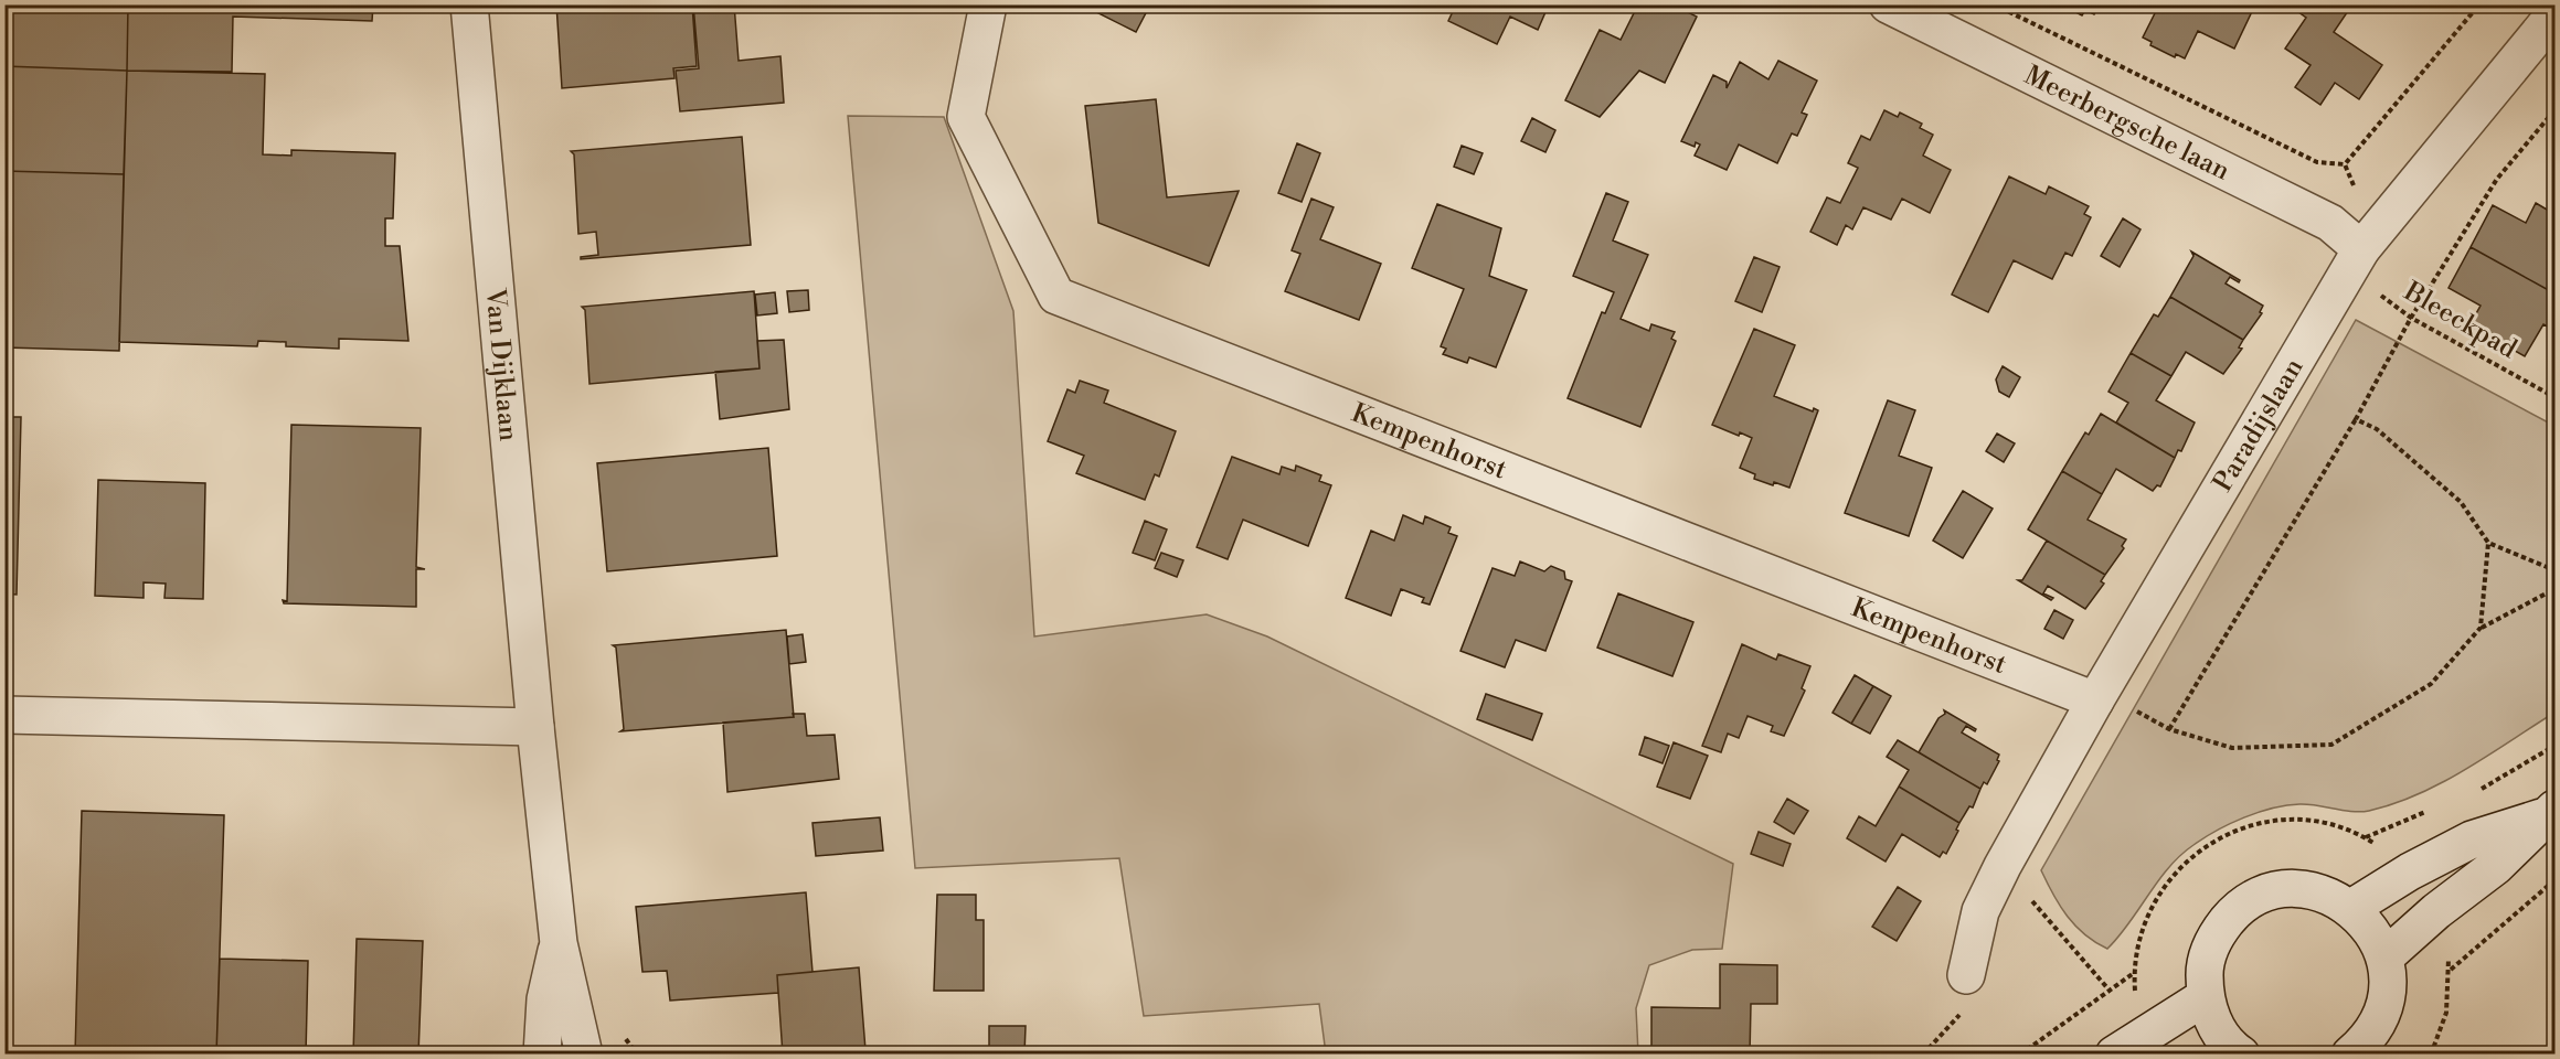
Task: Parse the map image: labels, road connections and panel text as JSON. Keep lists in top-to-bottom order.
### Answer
{
  "streets": {
    "street": [
      "Meerbergsche laan",
      "Van Dijklaan",
      "Paradijslaan",
      "Kempenhorst"
    ],
    "path": ["Bleeckpad"]
  },
  "crossings": [
    ["Meerbergsche laan", "Bleeckpad"],
    ["Meerbergsche laan", "Paradijslaan"],
    ["Bleeckpad", "Paradijslaan"],
    ["Paradijslaan", "Kempenhorst"]
  ]
}
